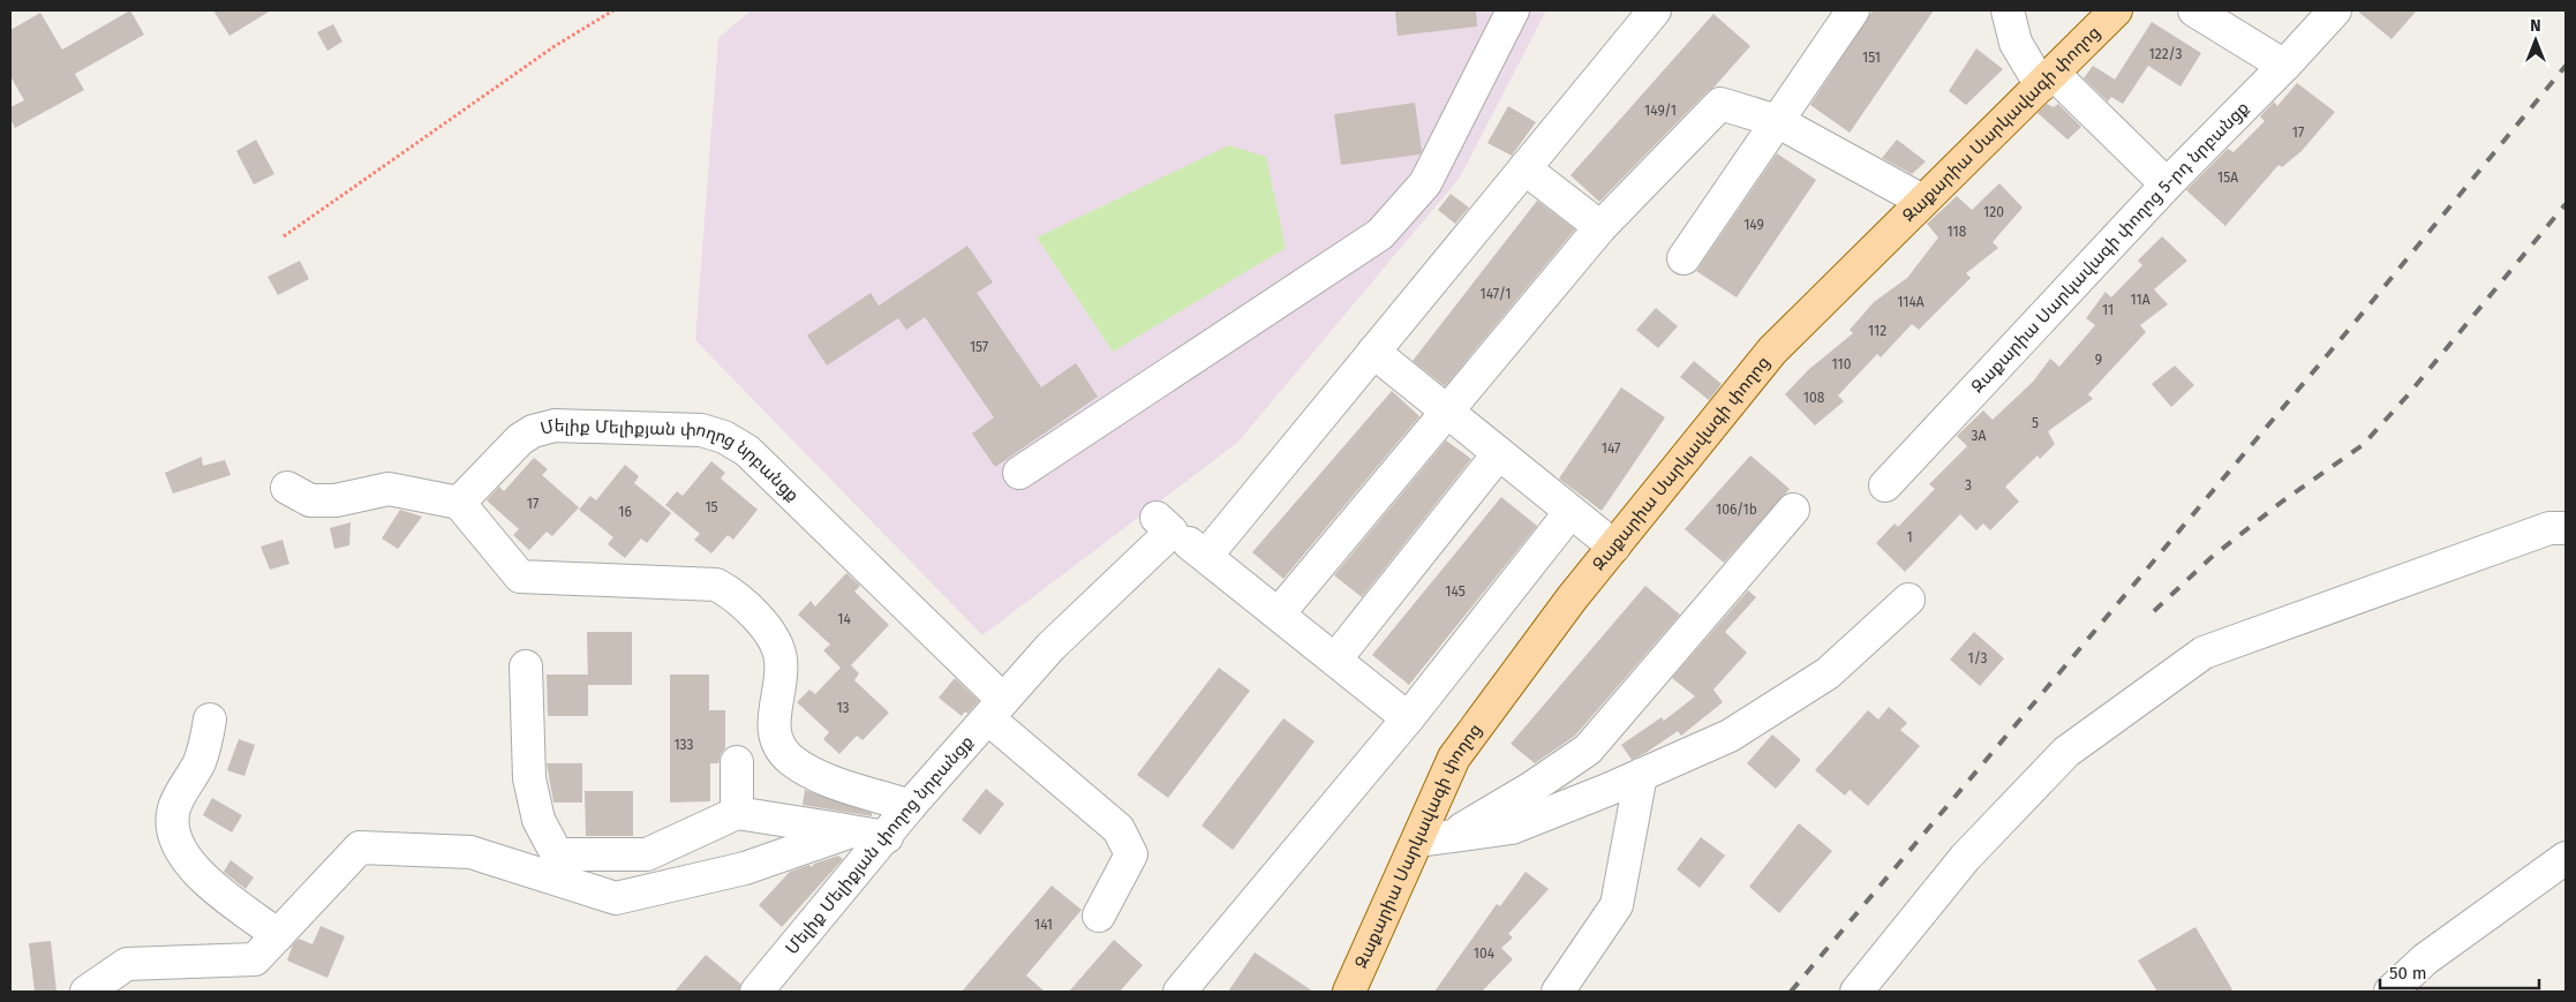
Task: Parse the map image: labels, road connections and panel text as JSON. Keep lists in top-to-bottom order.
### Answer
{
  "streets": {
    "main road": ["Զաքարիա Սարկավագի փողոց"],
    "street": ["Զաքարիա Սարկավագի փողոց 5-րդ նրբանցք", "Մելիք Մելիքյան փողոց նրբանցք"]
  },
  "house_numbers": [
    "122/3",
    "151",
    "149/1",
    "17",
    "15A",
    "120",
    "149",
    "118",
    "147/1",
    "11A",
    "114A",
    "11",
    "112",
    "157",
    "9",
    "110",
    "108",
    "5",
    "3A",
    "147",
    "3",
    "17",
    "15",
    "106/1b",
    "16",
    "1",
    "145",
    "14",
    "1/3",
    "13",
    "133",
    "141",
    "104"
  ],
  "scale_bar": "50 m",
  "north": "top"
}
